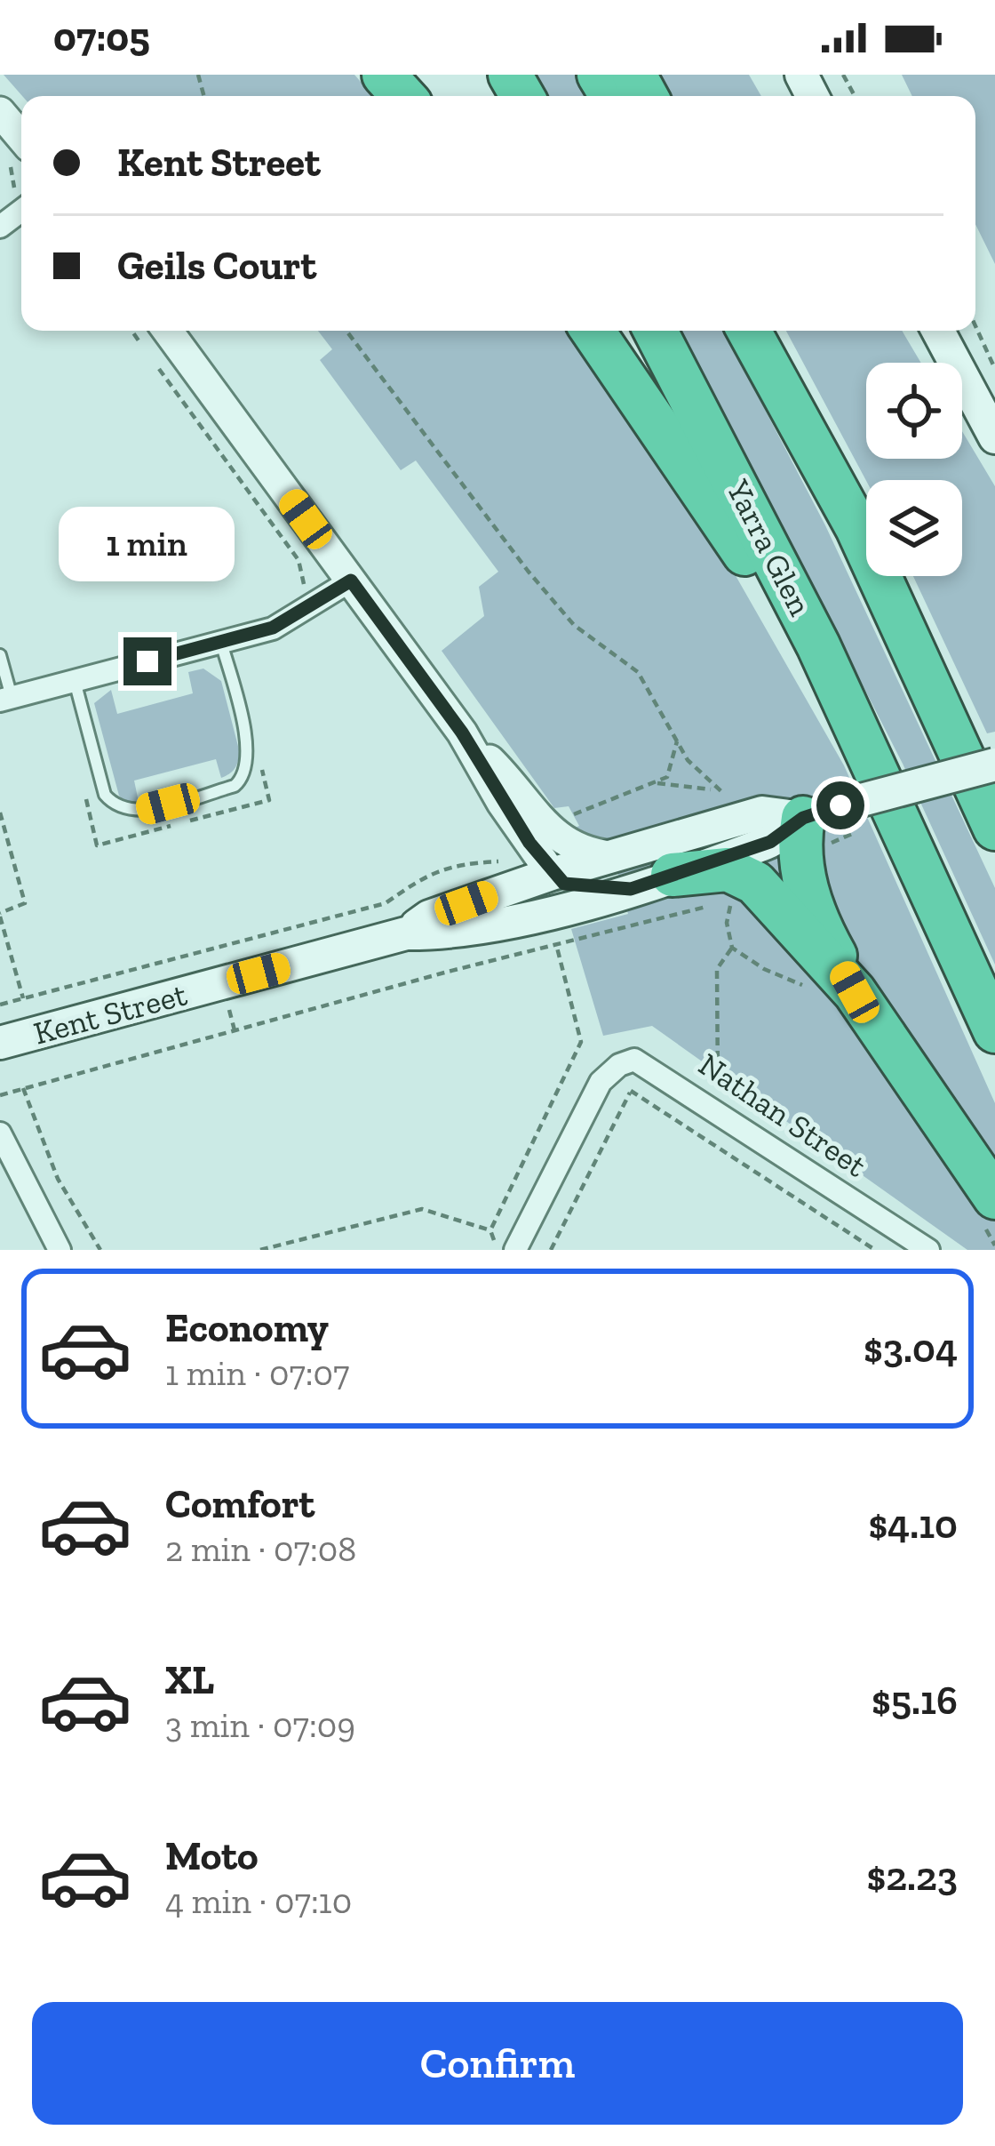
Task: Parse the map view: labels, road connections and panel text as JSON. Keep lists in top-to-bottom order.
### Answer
{
  "streets": {
    "highway": ["Yarra Glen"],
    "main road": ["Kent Street"],
    "street": ["Nathan Street"]
  },
  "page": {
    "status": "07:05",
    "banner": ["Kent Street", "Geils Court"],
    "bubble": "1 min",
    "list": [
      {
        "name": "Economy",
        "note": "1 min · 07:07",
        "value": "$3.04"
      },
      {
        "name": "Comfort",
        "note": "2 min · 07:08",
        "value": "$4.10"
      },
      {
        "name": "XL",
        "note": "3 min · 07:09",
        "value": "$5.16"
      },
      {
        "name": "Moto",
        "note": "4 min · 07:10",
        "value": "$2.23"
      }
    ],
    "buttons": "Confirm"
  }
}
